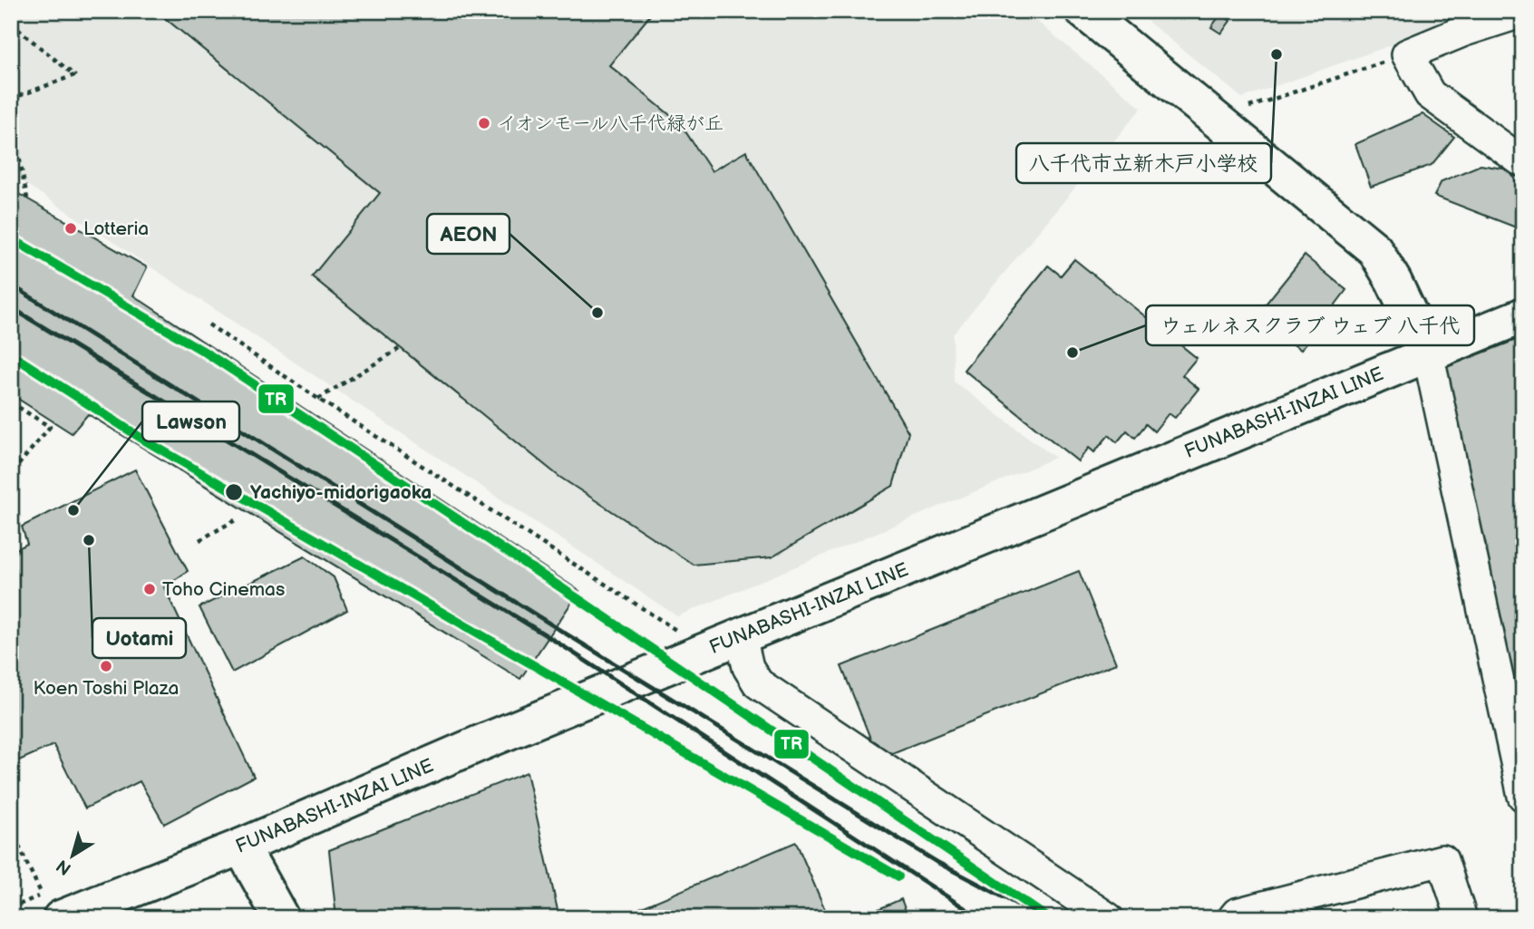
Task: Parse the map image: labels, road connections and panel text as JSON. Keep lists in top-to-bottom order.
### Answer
{
  "streets": {
    "main road": ["FUNABASHI-INZAI LINE"]
  },
  "places": [
    "八千代市立新木戸小学校",
    "イオンモール八千代緑が丘",
    "Lotteria",
    "AEON",
    "ウェルネスクラブ ウェブ 八千代",
    "Yachiyo-midorigaoka",
    "Lawson",
    "Uotami",
    "Toho Cinemas",
    "Koen Toshi Plaza"
  ],
  "lines": ["transit line TR"],
  "north": "bottom left"
}
